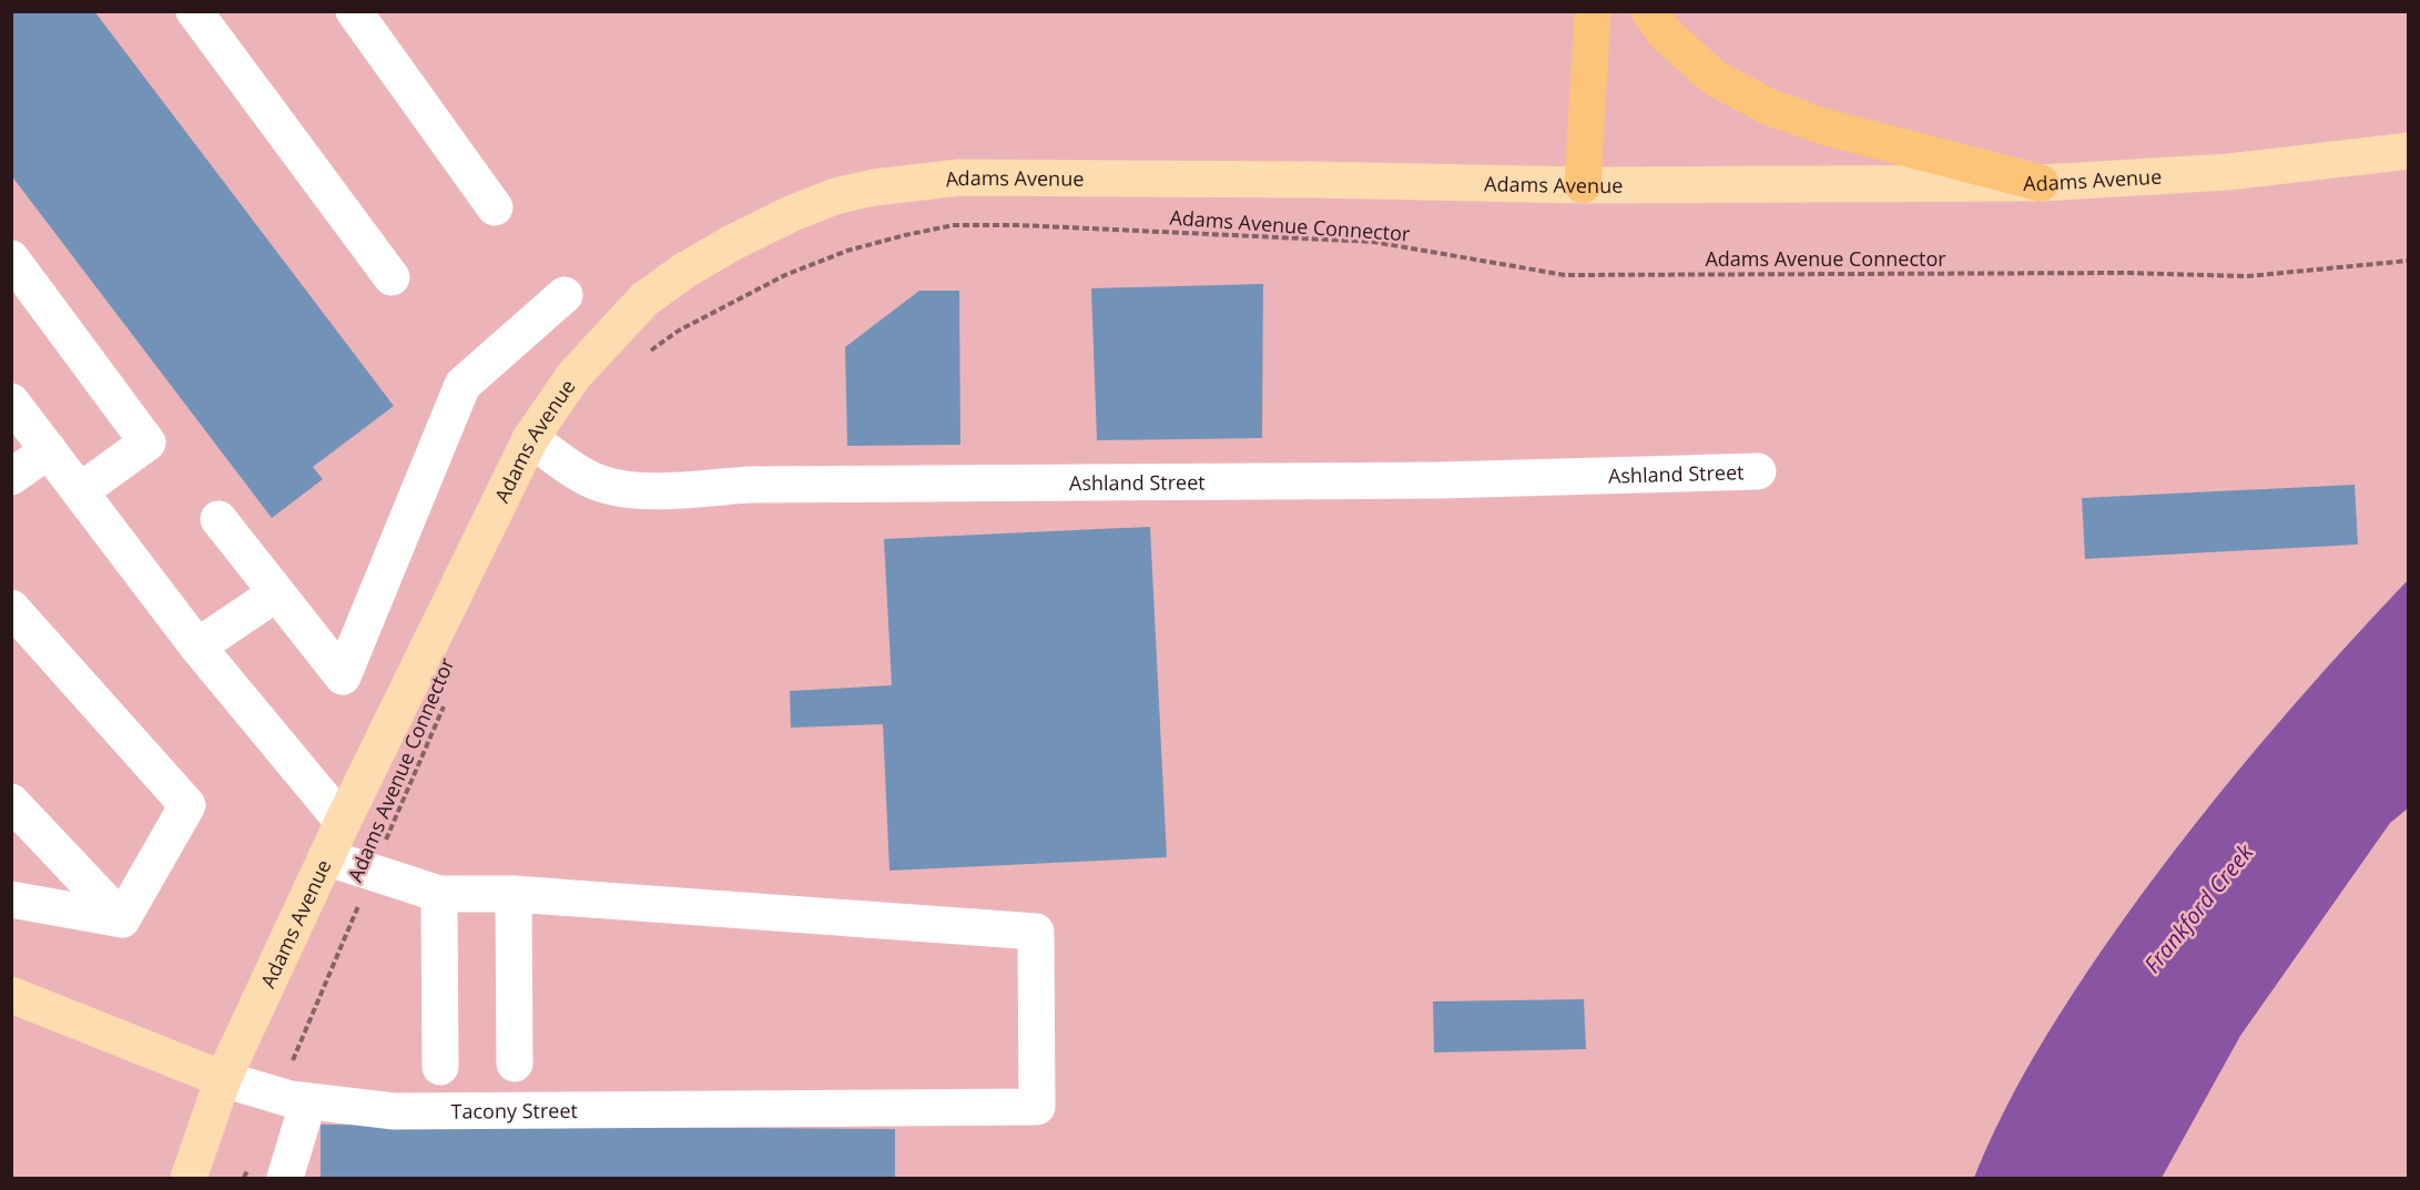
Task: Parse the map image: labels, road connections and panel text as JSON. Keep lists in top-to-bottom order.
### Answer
{
  "streets": {
    "main road": ["Adams Avenue", "Tacony Street"],
    "street": ["Ashland Street"],
    "path": ["Adams Avenue Connector"]
  },
  "crossings": [
    ["Adams Avenue", "Ashland Street"],
    ["Adams Avenue", "Tacony Street"]
  ],
  "water": ["Frankford Creek"]
}
